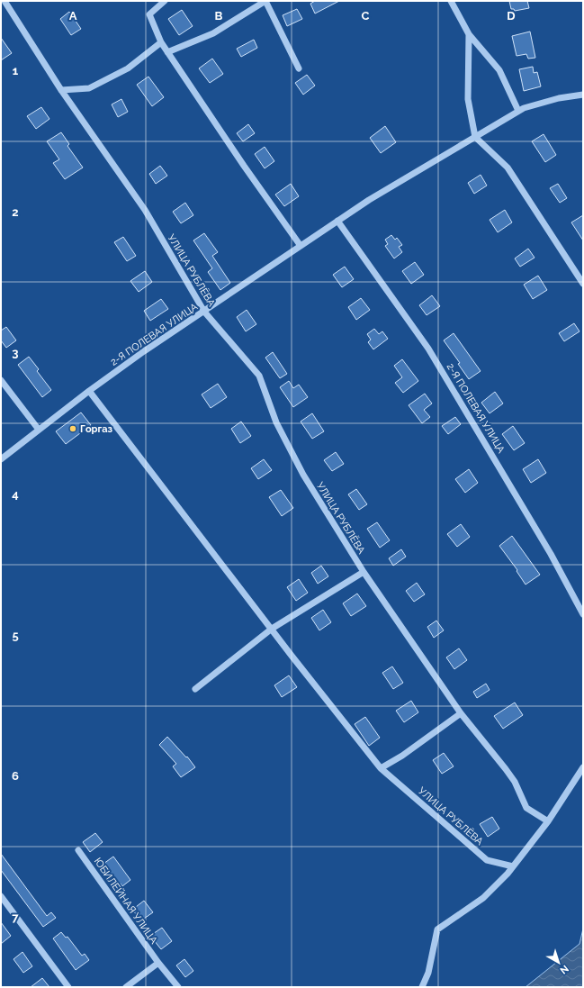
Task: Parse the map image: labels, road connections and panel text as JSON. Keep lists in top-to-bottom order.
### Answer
{
  "streets": {
    "street": ["УЛИЦА РУБЛЁВА", "2-Я ПОЛЕВАЯ УЛИЦА", "ЮБИЛЕЙНАЯ УЛИЦА"]
  },
  "crossings": [
    ["УЛИЦА РУБЛЁВА", "2-Я ПОЛЕВАЯ УЛИЦА"]
  ],
  "places": ["Горгаз"],
  "north": "bottom right",
  "grid": {
    "columns": [
      "A",
      "B",
      "C",
      "D"
    ],
    "rows": [
      "1",
      "2",
      "3",
      "4",
      "5",
      "6",
      "7"
    ]
  }
}
